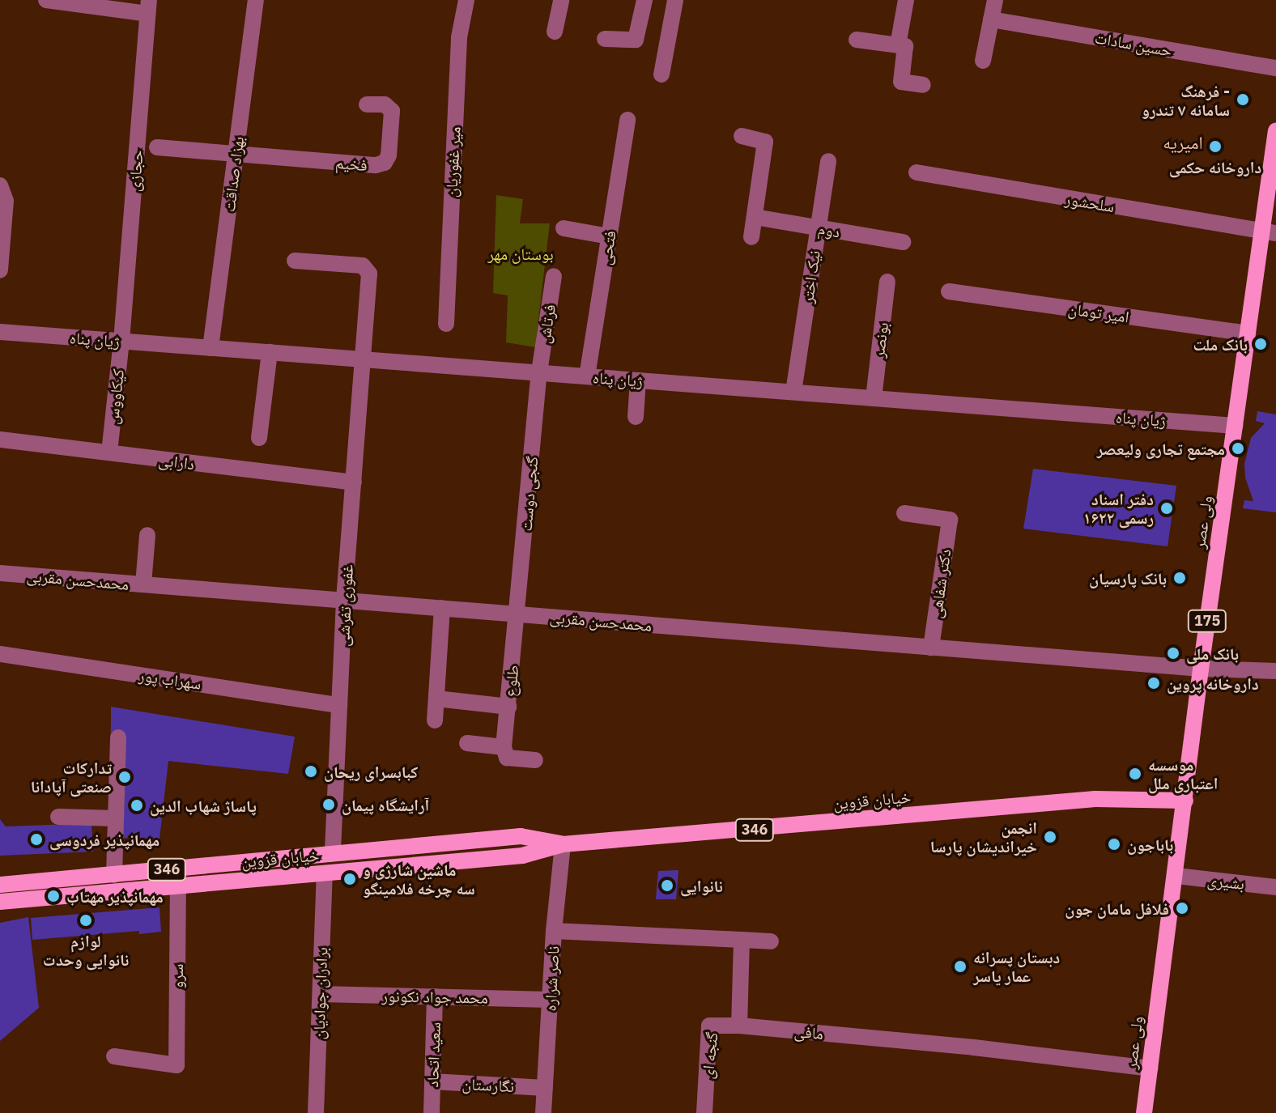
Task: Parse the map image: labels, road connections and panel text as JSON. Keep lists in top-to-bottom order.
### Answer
{
  "streets": {
    "main road": [
      "ولی عصر",
      "175",
      "خیابان قزوین",
      "346"
    ],
    "street": [
      "حسین سادات",
      "میر غفوریان",
      "فخیم",
      "حجازی",
      "بهزاد صداقت",
      "سلحشور",
      "دوم",
      "فتحی",
      "نیک اختر",
      "امیر تومان",
      "فرتاش",
      "ژیان پناه",
      "بونصر",
      "کیکاووس",
      "دارابی",
      "گنجی دوست",
      "محمدحسن مقربی",
      "دکتر شفاهی",
      "غفوری تفرشی",
      "سهراب پور",
      "طلوع",
      "بشیری",
      "سرو",
      "ناصر شراره",
      "برادران جوادیان",
      "محمد جواد نکونور",
      "مافی",
      "سعید اتحاد",
      "گنجه ای",
      "نگارستان"
    ]
  },
  "crossings": [
    ["فخیم", "بهزاد صداقت"],
    ["حجازی", "ژیان پناه"],
    ["حجازی", "کیکاووس"],
    ["بهزاد صداقت", "ژیان پناه"],
    ["سلحشور", "ولی عصر"],
    ["دوم", "نیک اختر"],
    ["فتحی", "ژیان پناه"],
    ["نیک اختر", "ژیان پناه"],
    ["امیر تومان", "ولی عصر"],
    ["فرتاش", "ژیان پناه"],
    ["فرتاش", "گنجی دوست"],
    ["ژیان پناه", "بونصر"],
    ["ژیان پناه", "کیکاووس"],
    ["ژیان پناه", "گنجی دوست"],
    ["ژیان پناه", "ولی عصر"],
    ["ژیان پناه", "غفوری تفرشی"],
    ["کیکاووس", "دارابی"],
    ["دارابی", "غفوری تفرشی"],
    ["گنجی دوست", "محمدحسن مقربی"],
    ["گنجی دوست", "طلوع"],
    ["ولی عصر", "محمدحسن مقربی"],
    ["ولی عصر", "خیابان قزوین"],
    ["ولی عصر", "بشیری"],
    ["ولی عصر", "مافی"],
    ["محمدحسن مقربی", "دکتر شفاهی"],
    ["محمدحسن مقربی", "غفوری تفرشی"],
    ["محمدحسن مقربی", "طلوع"],
    ["غفوری تفرشی", "سهراب پور"],
    ["غفوری تفرشی", "خیابان قزوین"],
    ["خیابان قزوین", "سرو"],
    ["خیابان قزوین", "ناصر شراره"],
    ["خیابان قزوین", "برادران جوادیان"],
    ["ناصر شراره", "محمد جواد نکونور"],
    ["ناصر شراره", "نگارستان"],
    ["برادران جوادیان", "محمد جواد نکونور"],
    ["محمد جواد نکونور", "سعید اتحاد"],
    ["مافی", "گنجه ای"],
    ["سعید اتحاد", "نگارستان"]
  ],
  "districts": ["امیریه"],
  "parks": ["بوستان مهر"],
  "places": [
    "فرهنگ - سامانه ۷ تندرو",
    "داروخانه حکمی",
    "بانک ملت",
    "مجتمع تجاری ولیعصر",
    "دفتر اسناد رسمی ۱۶۲۲",
    "بانک پارسیان",
    "بانک ملی",
    "داروخانه پروین",
    "کبابسرای ریحان",
    "موسسه اعتباری ملل",
    "تدارکات صنعتی آپادانا",
    "آرایشگاه پیمان",
    "پاساژ شهاب الدین",
    "انجمن خیراندیشان پارسا",
    "مهمانپذیر فردوسی",
    "باباجون",
    "ماشین شارژی و سه چرخه فلامینگو",
    "نانوایی",
    "مهمانپذیر مهتاب",
    "فلافل مامان جون",
    "لوازم نانوایی وحدت",
    "دبستان پسرانه عمار یاسر"
  ]
}
